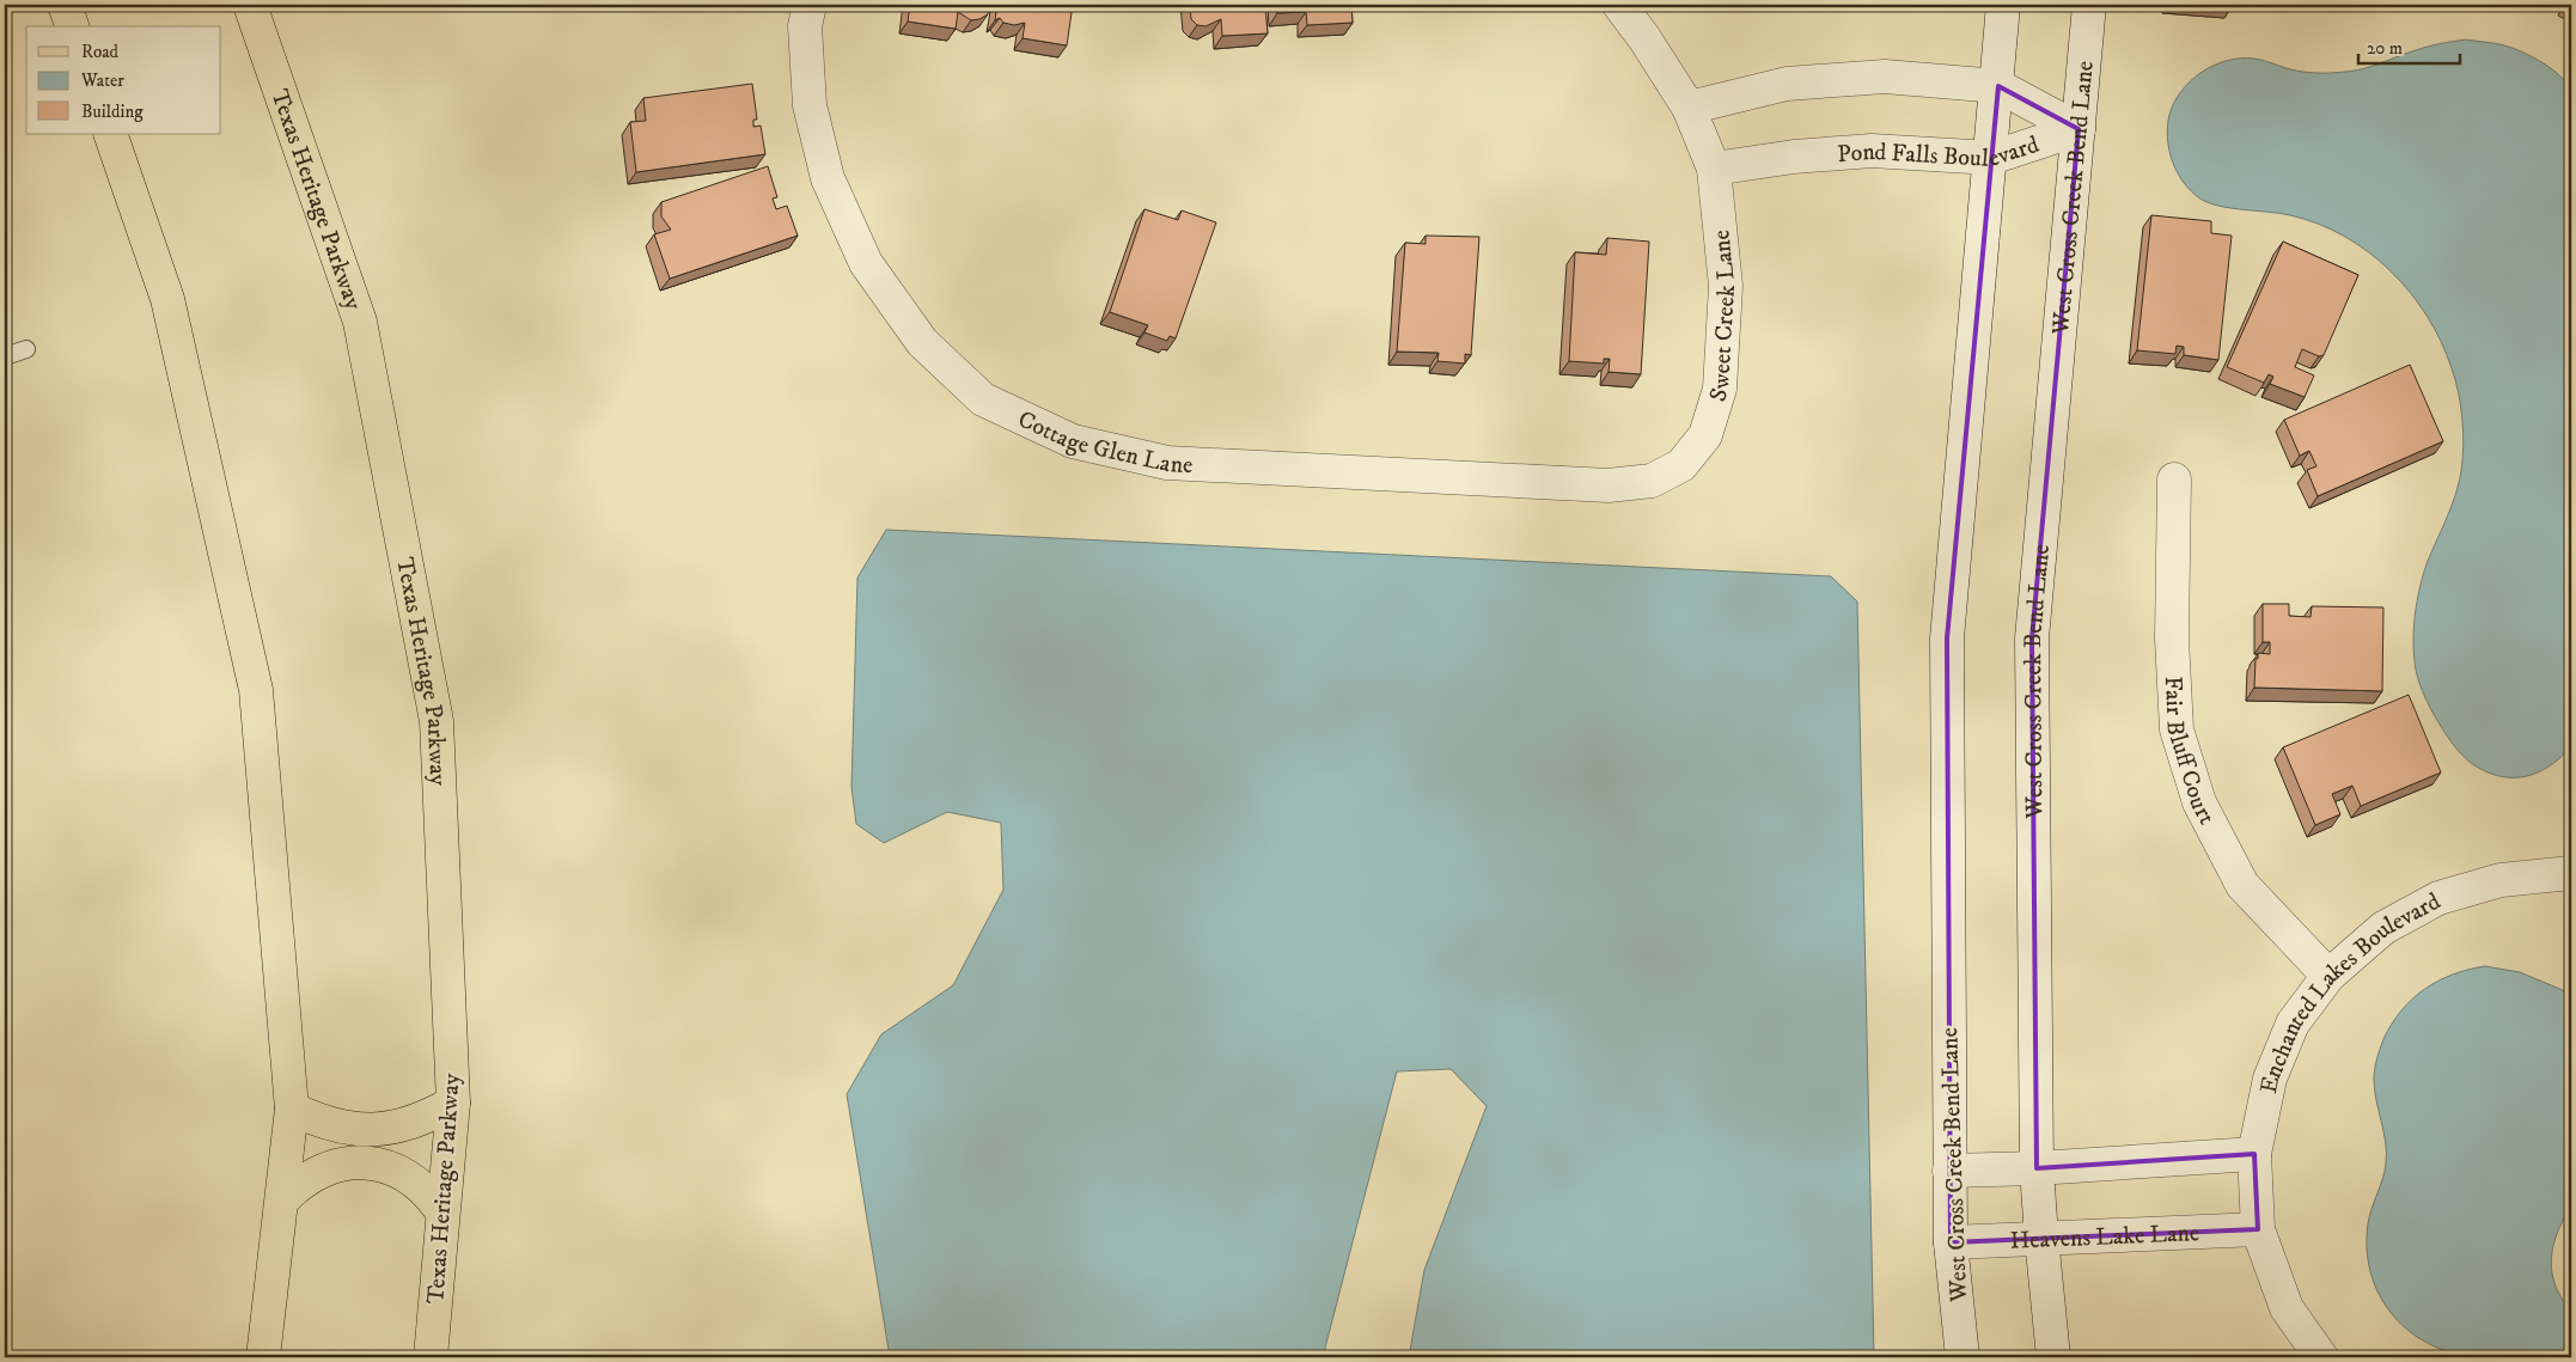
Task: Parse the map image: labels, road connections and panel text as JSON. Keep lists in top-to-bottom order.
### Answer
{
  "streets": {
    "main road": ["Texas Heritage Parkway"],
    "street": [
      "Pond Falls Boulevard",
      "West Cross Creek Bend Lane",
      "Sweet Creek Lane",
      "Cottage Glen Lane",
      "Fair Bluff Court",
      "Enchanted Lakes Boulevard",
      "Heavens Lake Lane"
    ]
  },
  "crossings": [
    ["Pond Falls Boulevard", "West Cross Creek Bend Lane"],
    ["Pond Falls Boulevard", "Sweet Creek Lane"],
    ["West Cross Creek Bend Lane", "Heavens Lake Lane"],
    ["Sweet Creek Lane", "Cottage Glen Lane"],
    ["Fair Bluff Court", "Enchanted Lakes Boulevard"],
    ["Enchanted Lakes Boulevard", "Heavens Lake Lane"]
  ],
  "legend": ["Road", "Water", "Building"],
  "scale_bar": "20 m"
}
